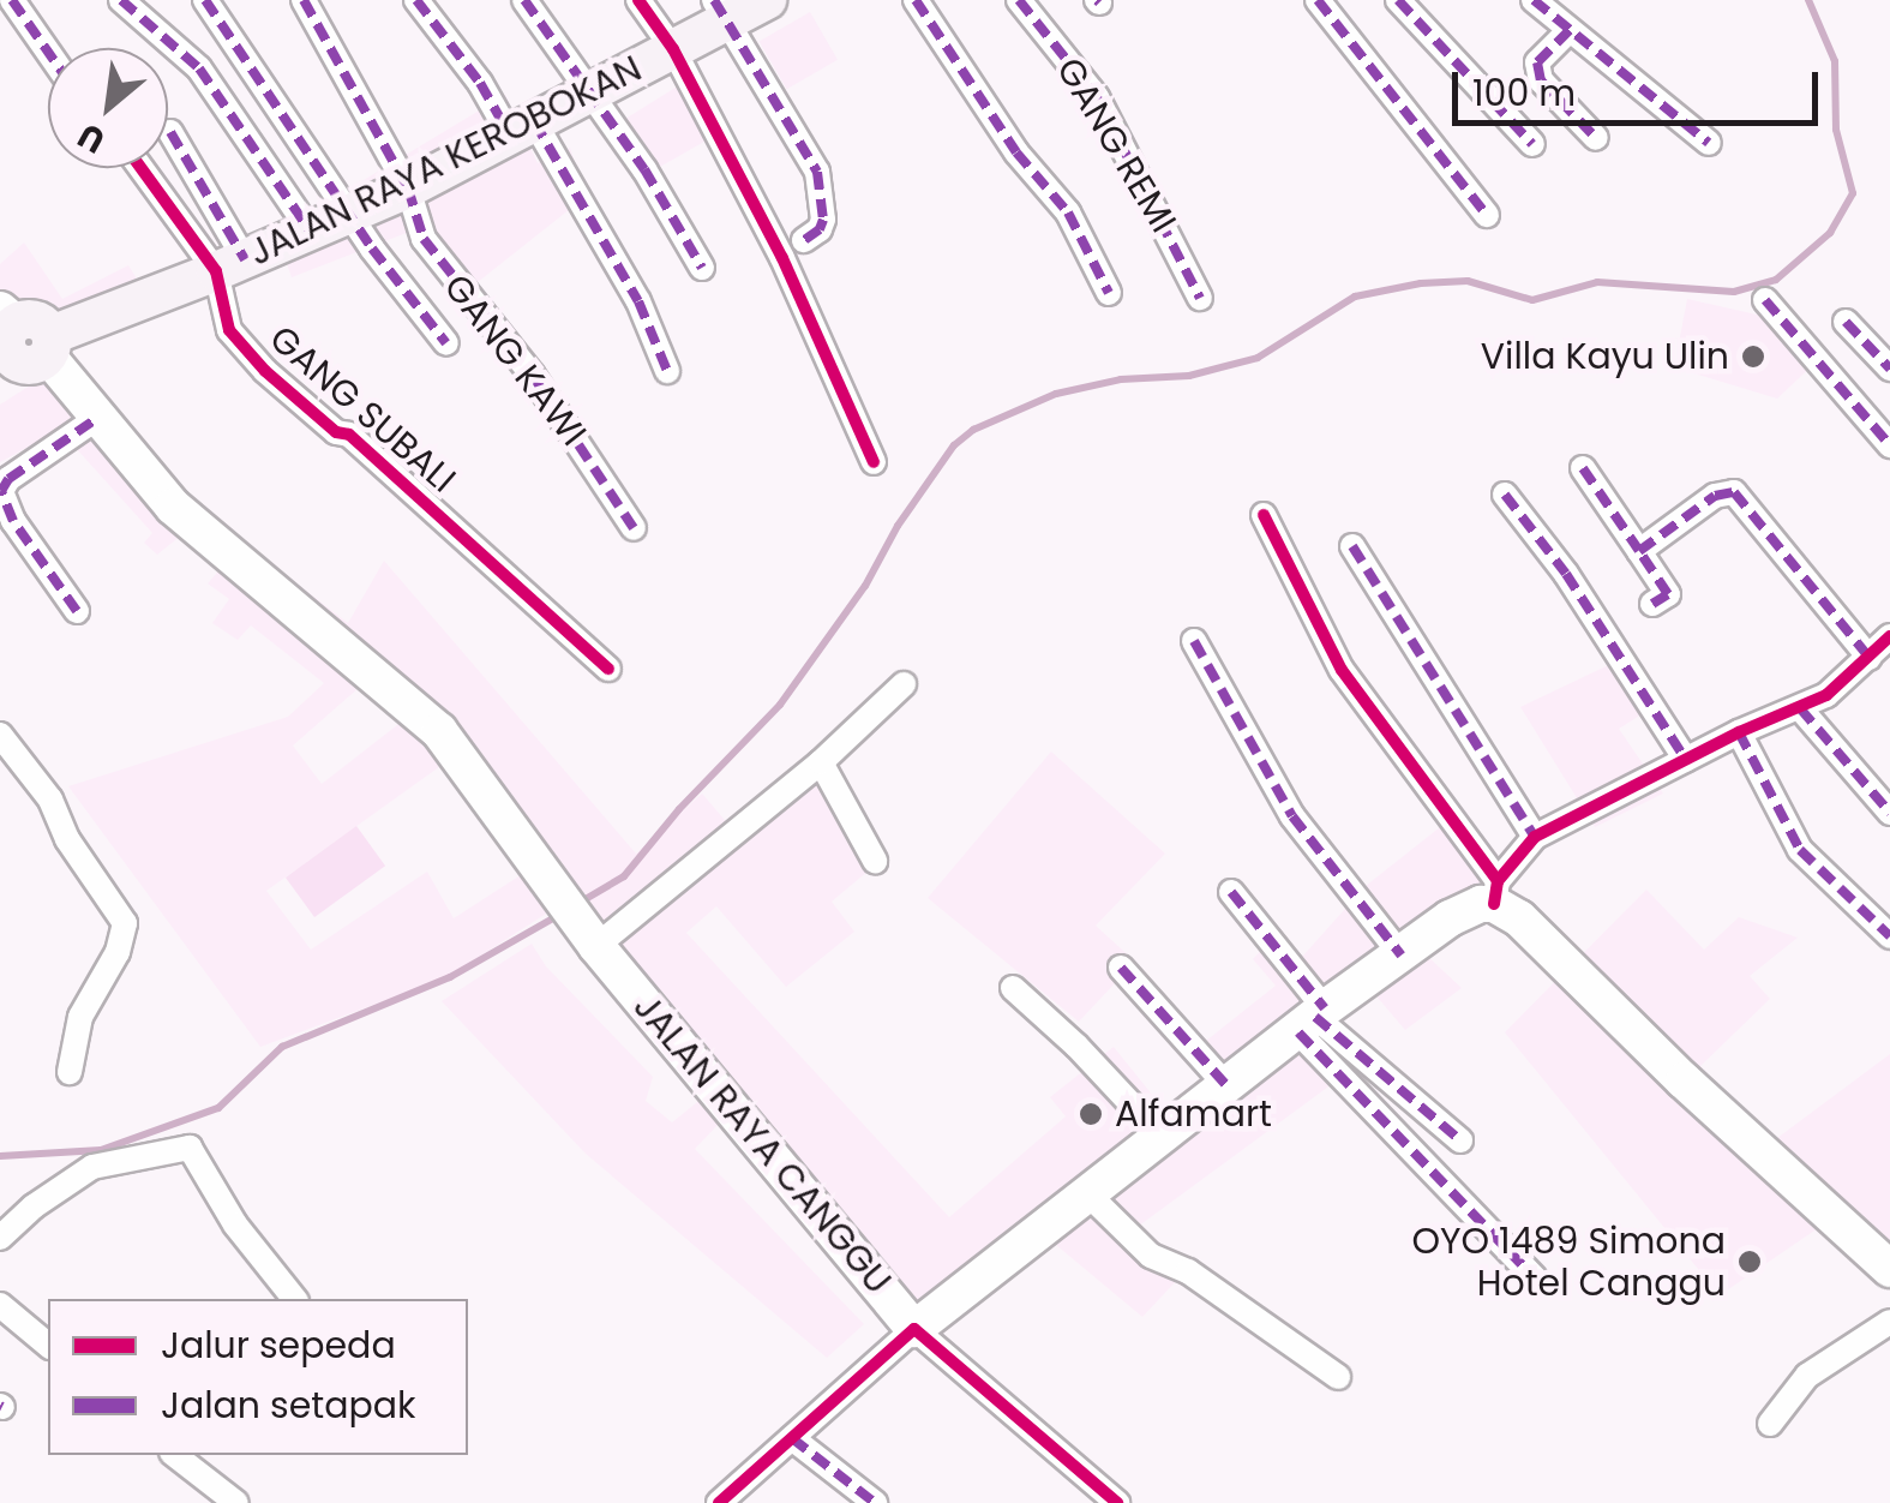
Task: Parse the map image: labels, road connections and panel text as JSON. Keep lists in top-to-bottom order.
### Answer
{
  "streets": {
    "main road": ["JALAN RAYA KEROBOKAN", "JALAN RAYA CANGGU"],
    "street": ["GANG REMI", "GANG KAWI", "GANG SUBALI"]
  },
  "crossings": [
    ["JALAN RAYA KEROBOKAN", "GANG KAWI"],
    ["JALAN RAYA KEROBOKAN", "GANG SUBALI"],
    ["JALAN RAYA KEROBOKAN", "JALAN RAYA CANGGU"]
  ],
  "places": ["Villa Kayu Ulin", "Alfamart", "OYO 1489 Simona Hotel Canggu"],
  "legend": ["Jalur sepeda", "Jalan setapak"],
  "scale_bar": "100 m",
  "north": "bottom left"
}
